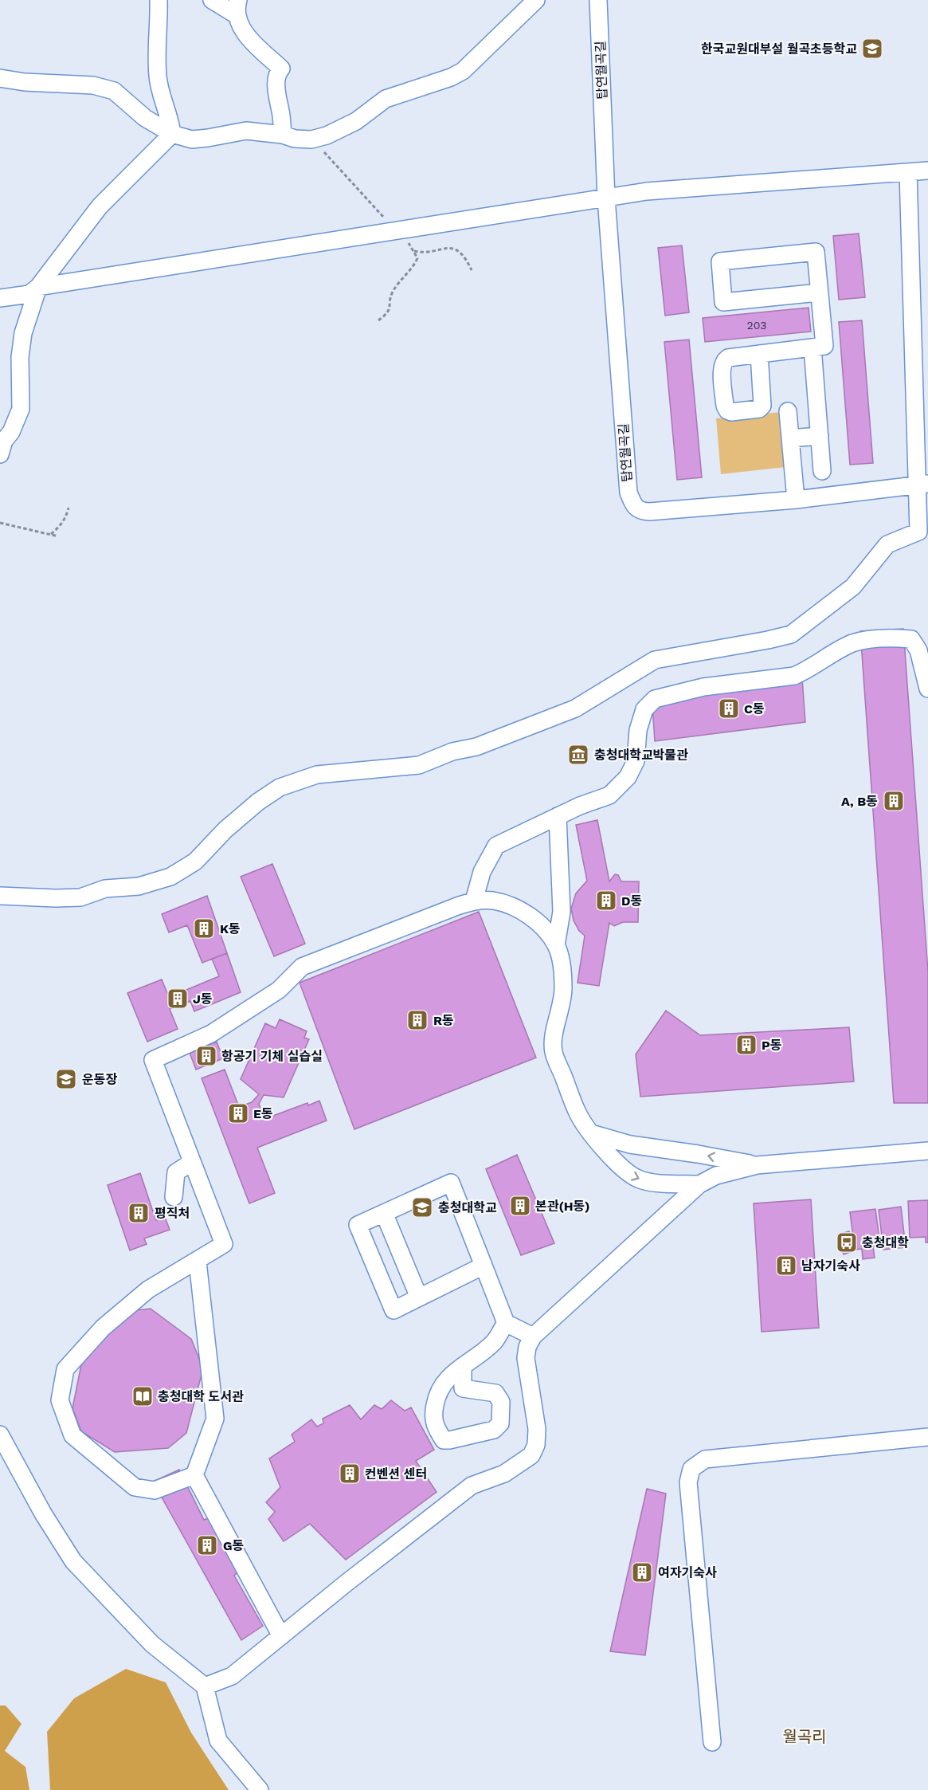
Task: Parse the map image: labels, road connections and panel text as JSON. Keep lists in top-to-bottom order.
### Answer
{
  "streets": {
    "street": ["탑연월곡길"]
  },
  "districts": ["월곡리"],
  "places": {
    "school or university": ["한국교원대부설 월곡초등학교", "운동장", "충청대학교"],
    "building": [
      "C동",
      "A, B동",
      "D동",
      "K동",
      "J동",
      "R동",
      "P동",
      "항공기 기체 실습실",
      "E동",
      "본관(H동)",
      "평직처",
      "남자기숙사",
      "컨벤션 센터",
      "G동",
      "여자기숙사"
    ],
    "museum": ["충청대학교박물관"],
    "bus stop": ["충청대학"],
    "library": ["충청대학 도서관"]
  },
  "house_numbers": ["203"]
}
